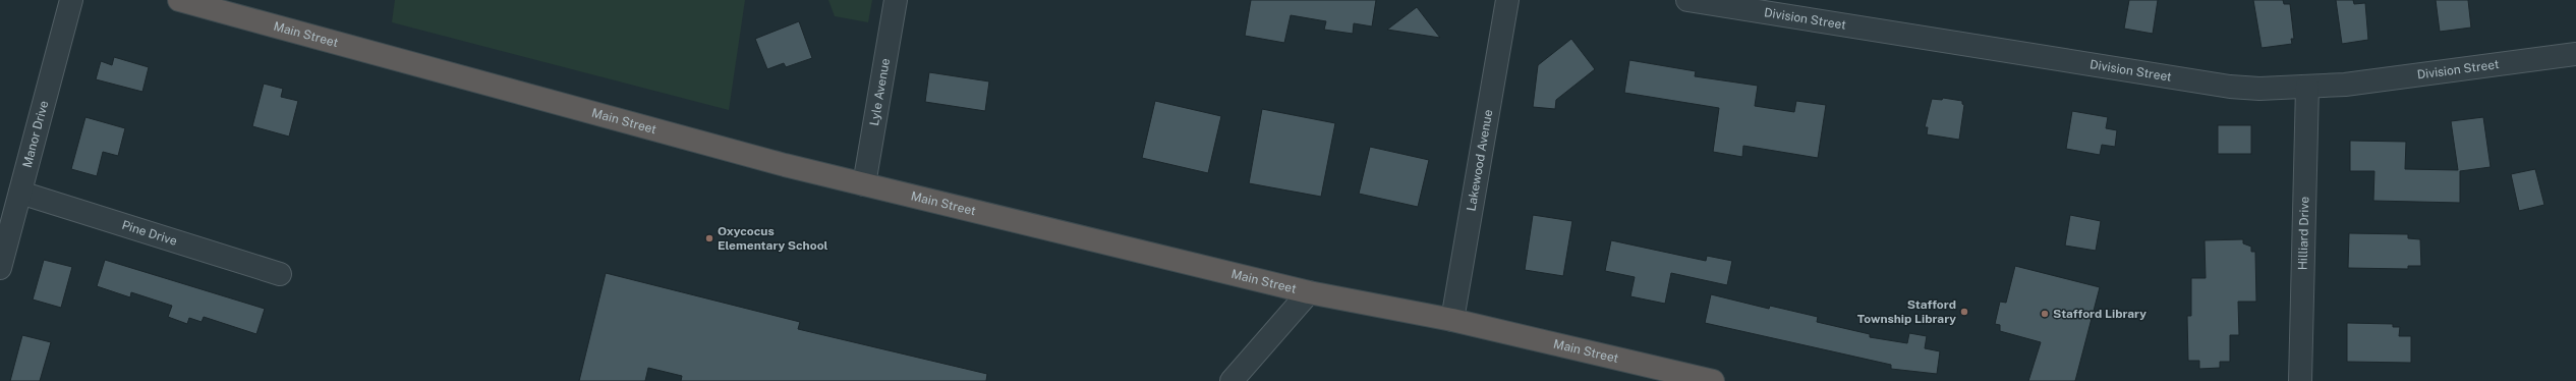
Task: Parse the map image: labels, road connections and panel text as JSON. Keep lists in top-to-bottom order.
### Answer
{
  "streets": {
    "highway": ["Main Street"],
    "street": [
      "Division Street",
      "Lyle Avenue",
      "Manor Drive",
      "Lakewood Avenue",
      "Pine Drive",
      "Hilliard Drive"
    ]
  },
  "crossings": [
    ["Division Street", "Hilliard Drive"],
    ["Main Street", "Lyle Avenue"],
    ["Main Street", "Lakewood Avenue"],
    ["Manor Drive", "Pine Drive"]
  ],
  "places": ["Oxycocus Elementary School", "Stafford Township Library", "Stafford Library"]
}
